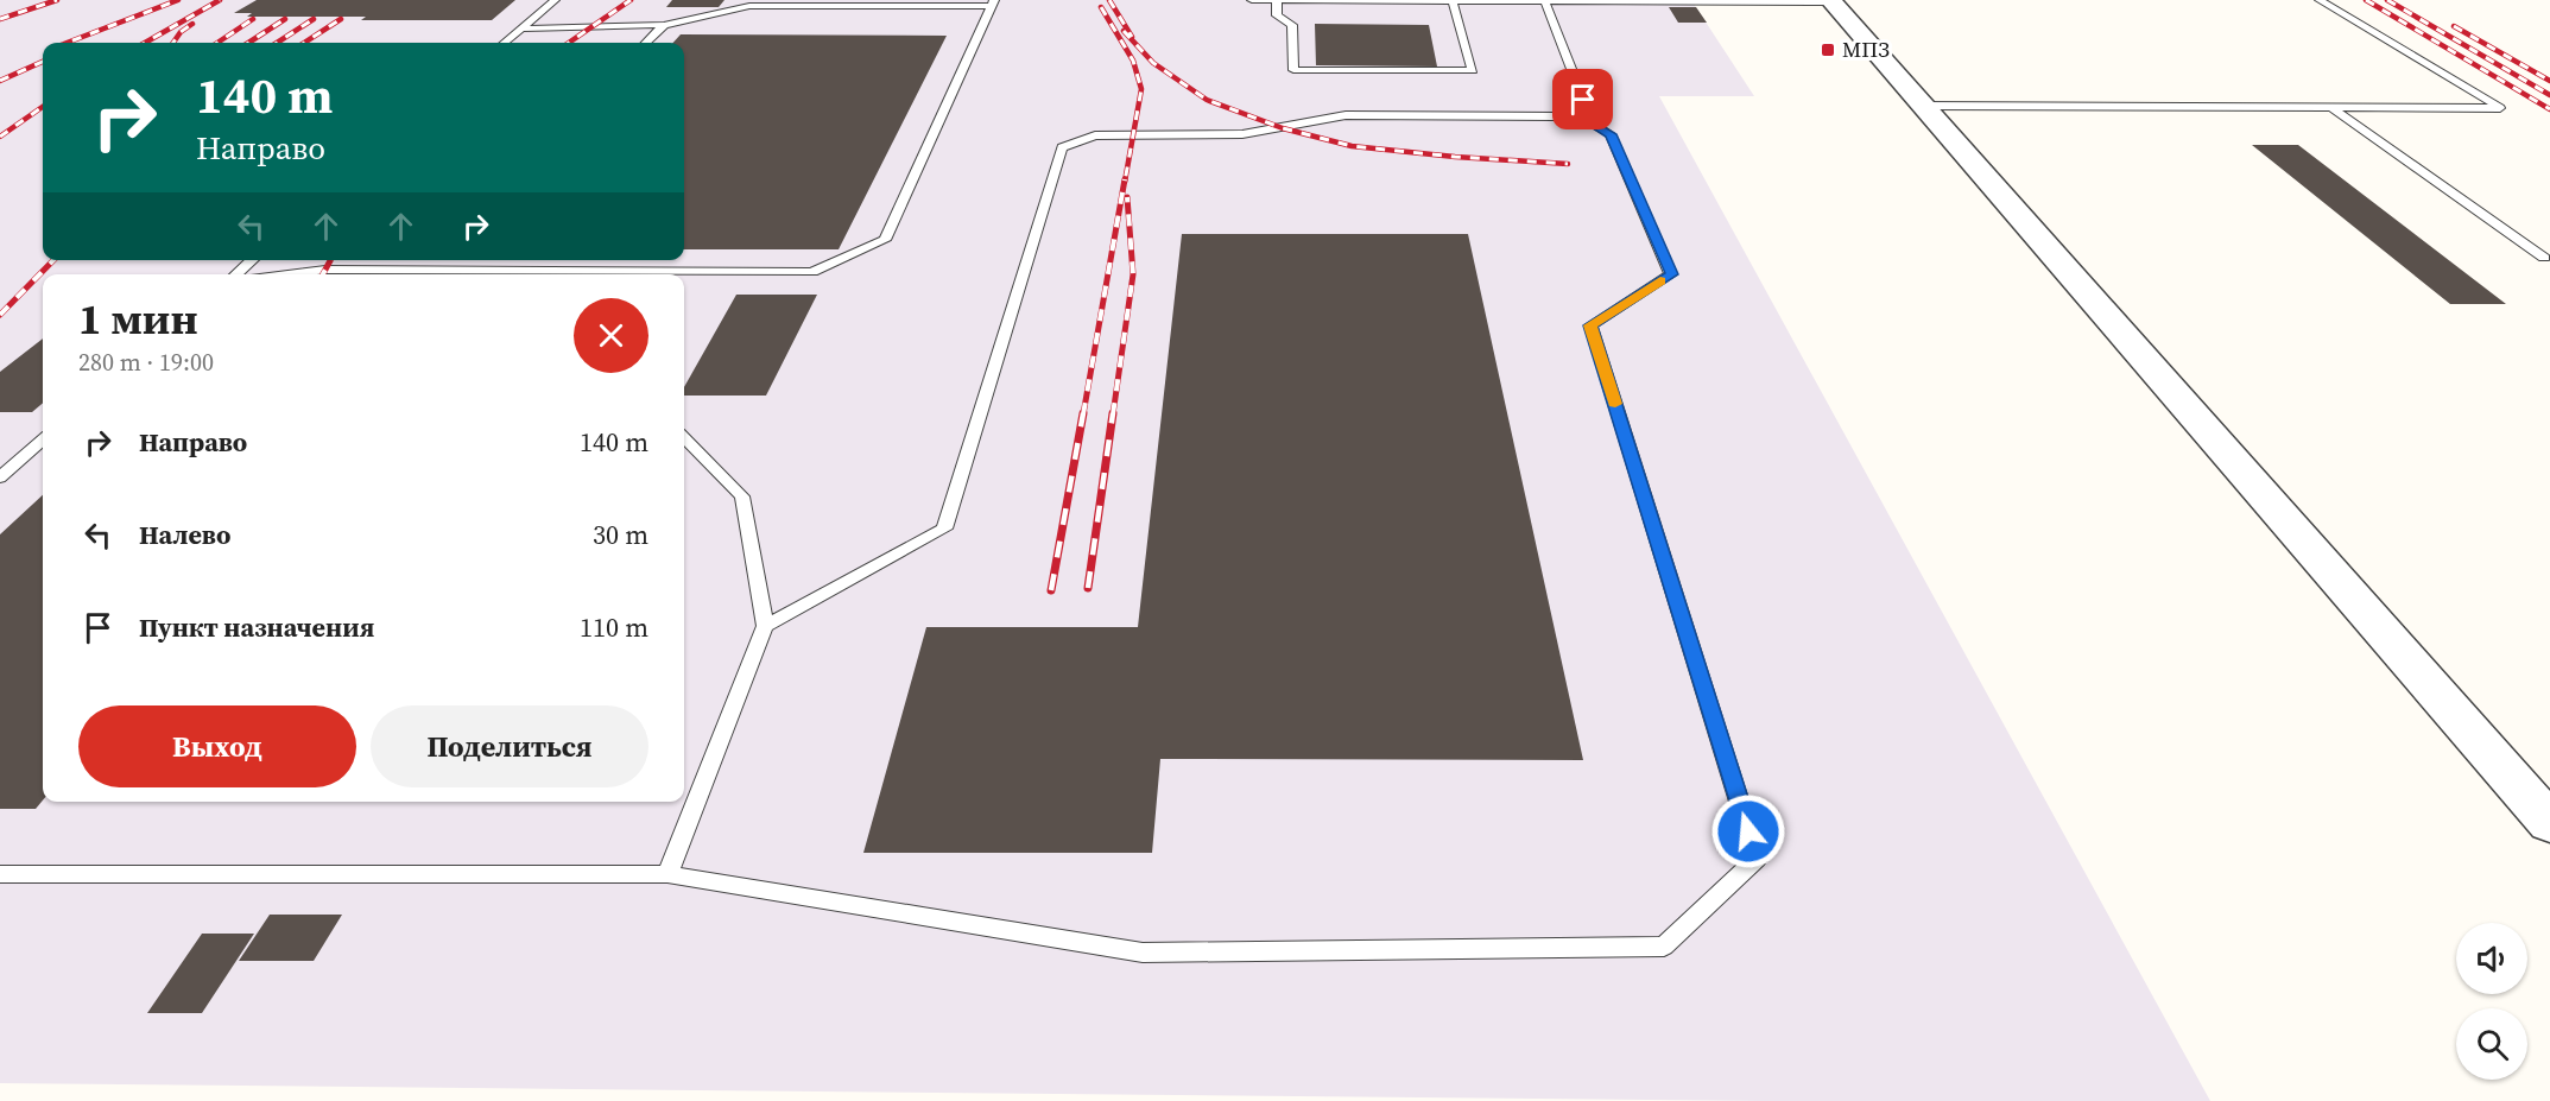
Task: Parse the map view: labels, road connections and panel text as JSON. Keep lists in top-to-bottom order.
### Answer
{
  "places": {
    "transit": ["МПЗ"]
  },
  "page": {
    "turn": ["140 m", "Направо"],
    "heading": ["1 мин", "280 m · 19:00"],
    "list": [
      {
        "name": "Направо",
        "value": "140 m"
      },
      {
        "name": "Налево",
        "value": "30 m"
      },
      {
        "name": "Пункт назначения",
        "value": "110 m"
      }
    ],
    "buttons": ["Выход", "Поделиться"]
  }
}
